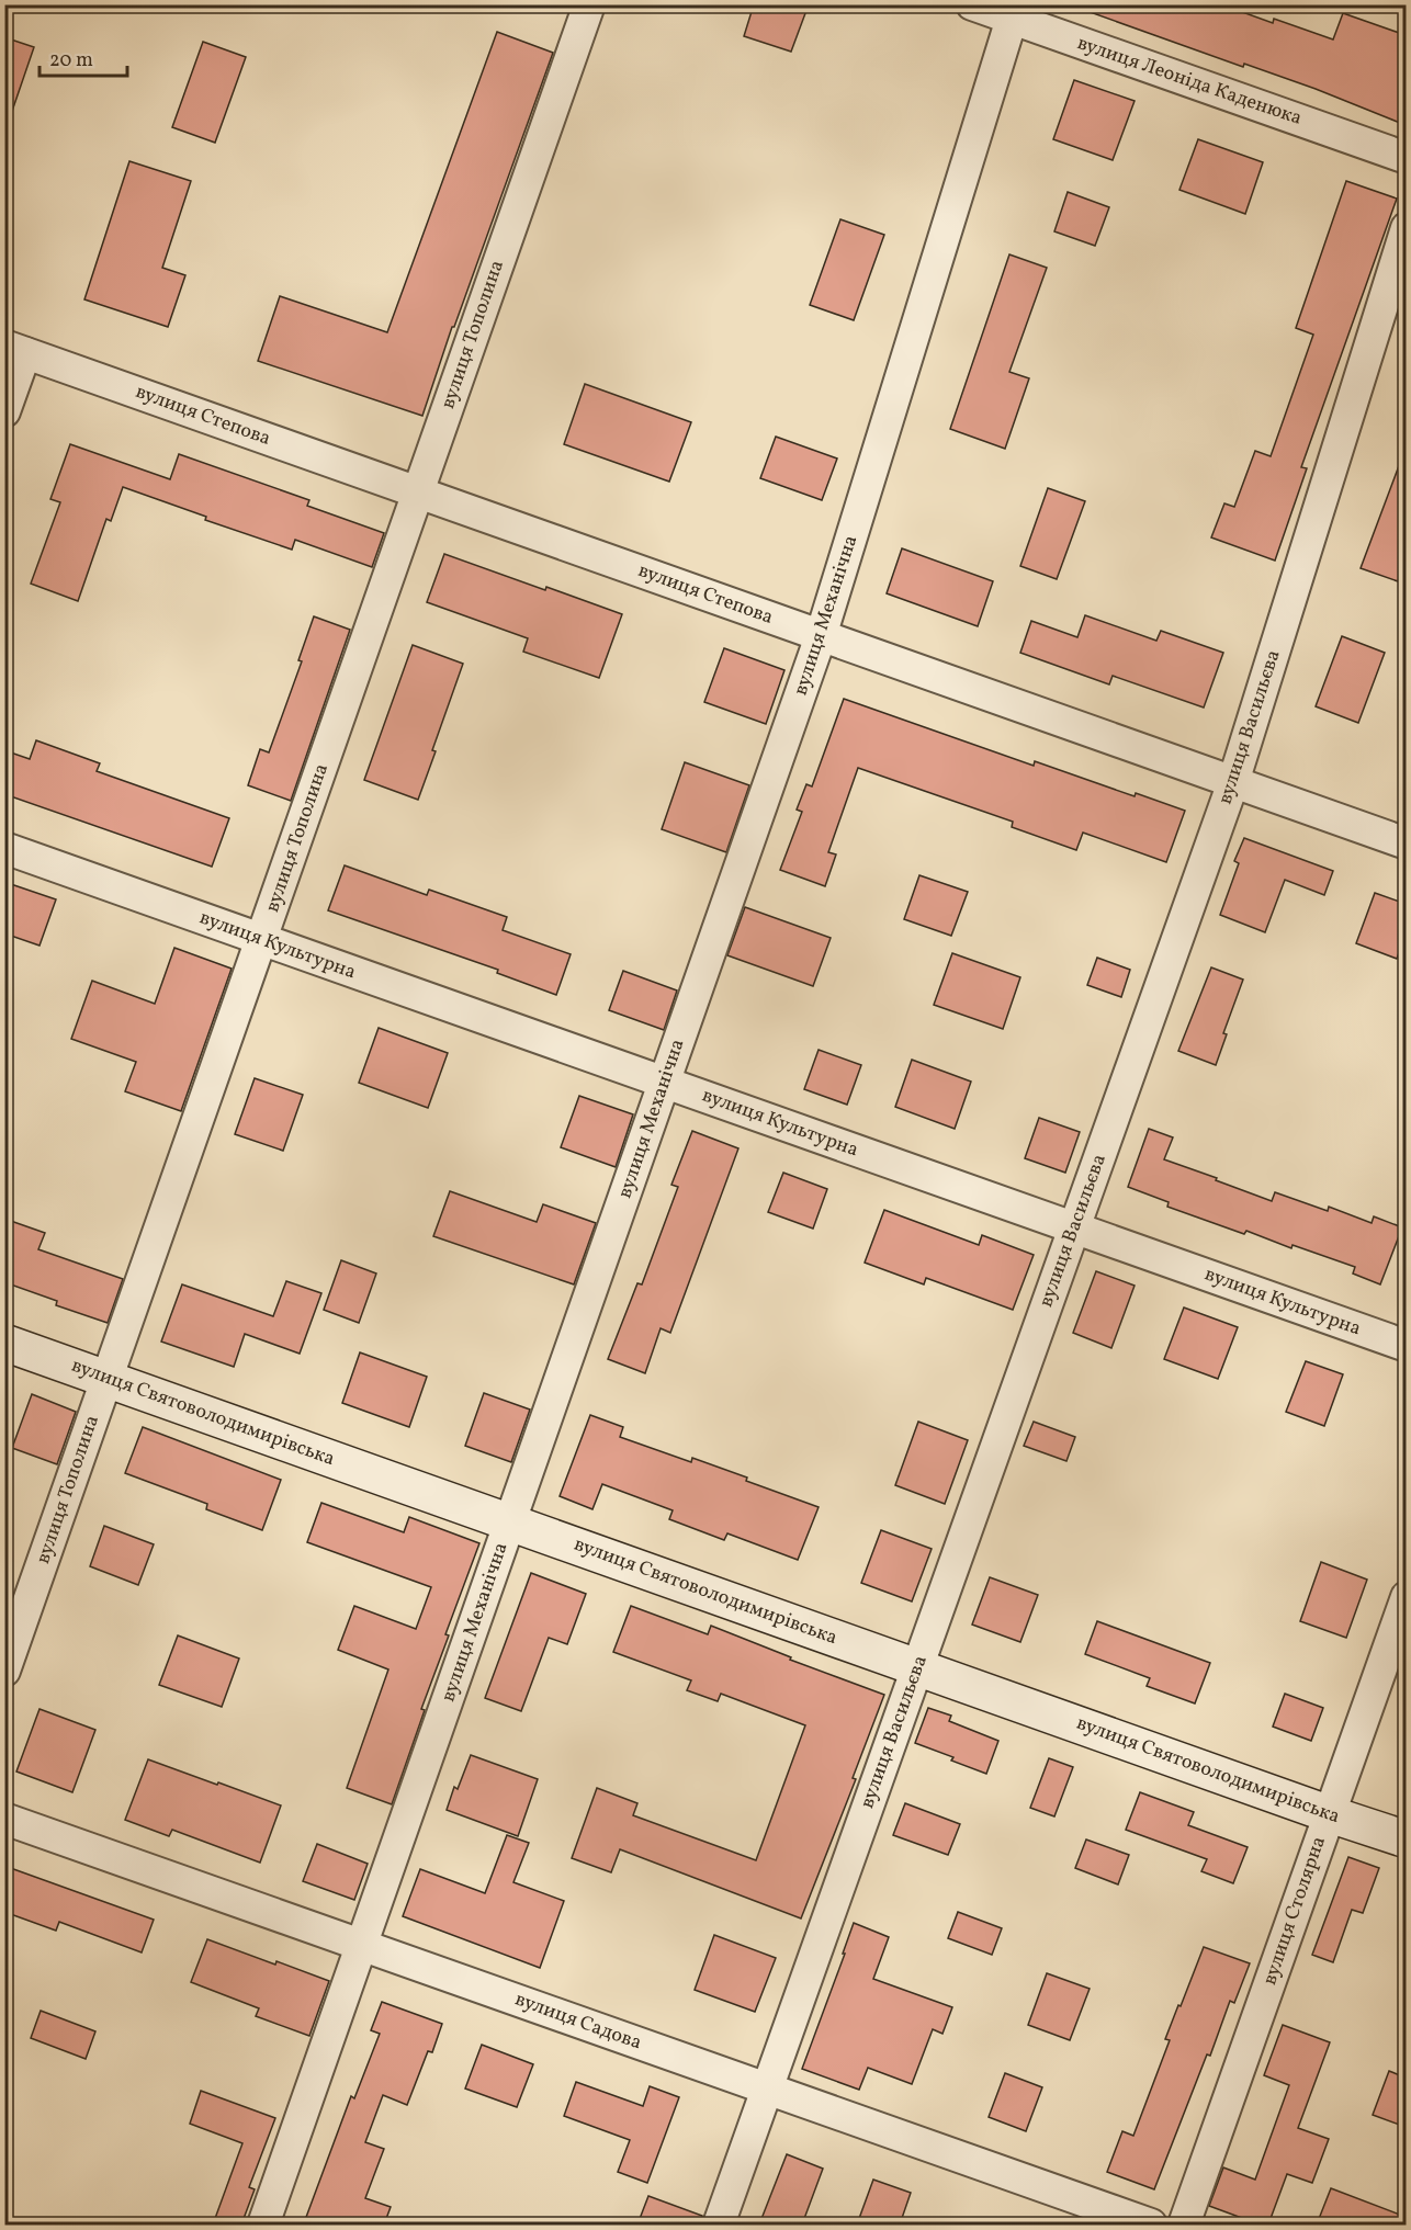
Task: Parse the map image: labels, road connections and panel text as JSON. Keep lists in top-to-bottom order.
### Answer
{
  "streets": {
    "street": [
      "вулиця Леоніда Каденюка",
      "вулиця Тополина",
      "вулиця Степова",
      "вулиця Механічна",
      "вулиця Васильєва",
      "вулиця Культурна",
      "вулиця Святоволодимирівська",
      "вулиця Столярна",
      "вулиця Садова"
    ]
  },
  "crossings": [
    ["вулиця Леоніда Каденюка", "вулиця Механічна"],
    ["вулиця Тополина", "вулиця Степова"],
    ["вулиця Тополина", "вулиця Культурна"],
    ["вулиця Тополина", "вулиця Святоволодимирівська"],
    ["вулиця Степова", "вулиця Механічна"],
    ["вулиця Степова", "вулиця Васильєва"],
    ["вулиця Механічна", "вулиця Культурна"],
    ["вулиця Механічна", "вулиця Святоволодимирівська"],
    ["вулиця Механічна", "вулиця Садова"],
    ["вулиця Васильєва", "вулиця Культурна"],
    ["вулиця Васильєва", "вулиця Святоволодимирівська"],
    ["вулиця Васильєва", "вулиця Садова"],
    ["вулиця Святоволодимирівська", "вулиця Столярна"]
  ],
  "scale_bar": "20 m"
}
